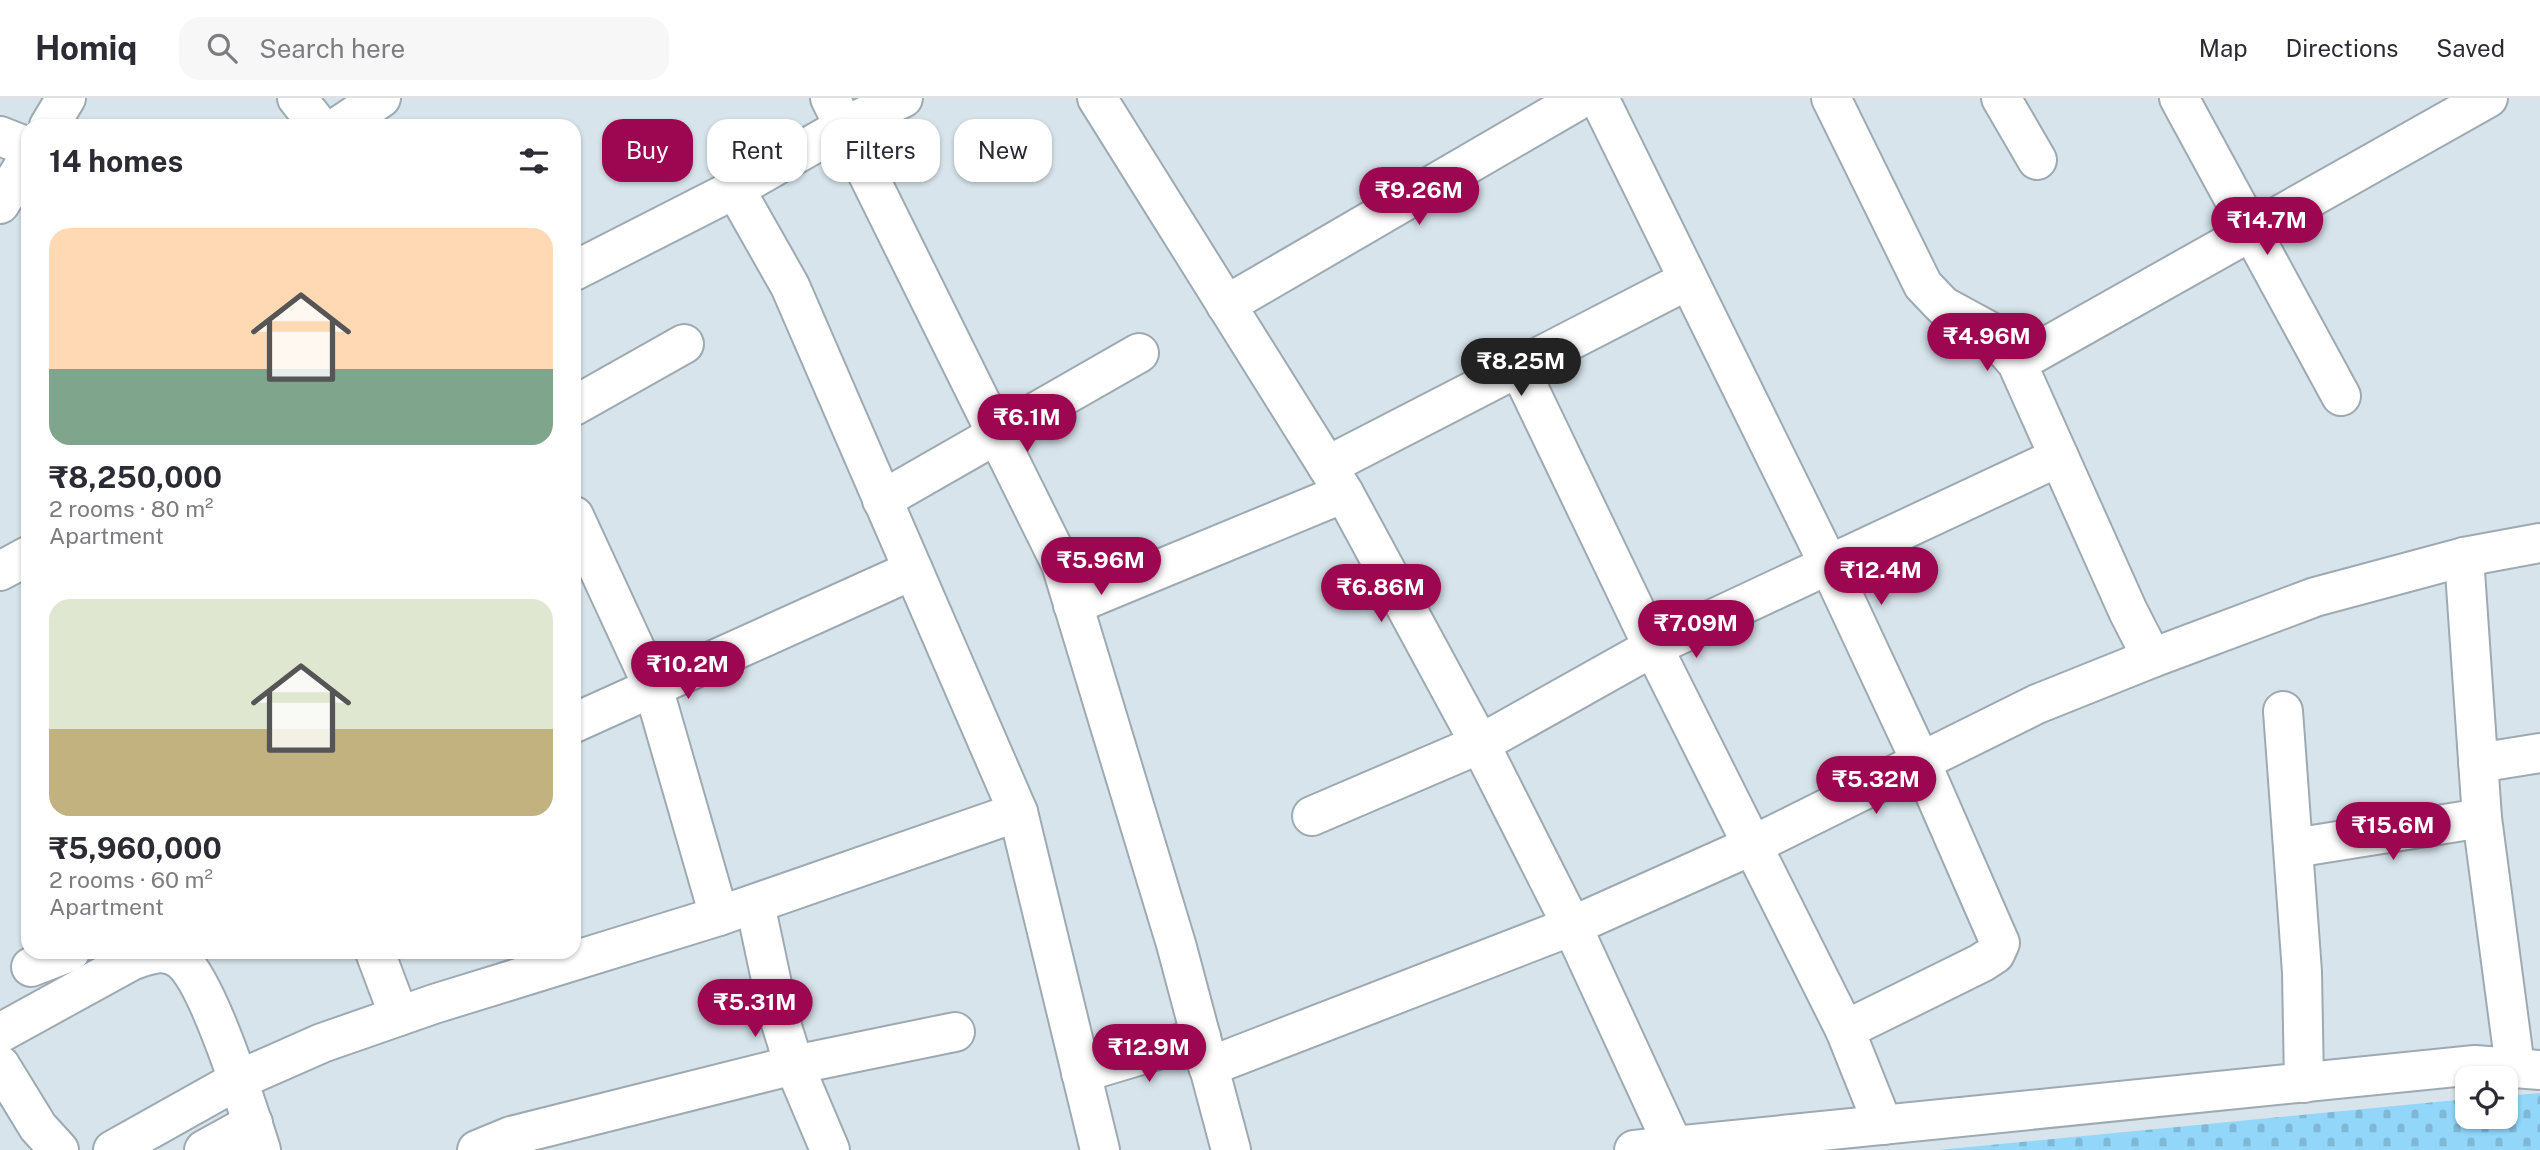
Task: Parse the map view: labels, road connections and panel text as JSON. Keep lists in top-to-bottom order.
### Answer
{
  "page": {
    "header": "Homiq",
    "search": "Search here",
    "nav": ["Map", "Directions", "Saved"],
    "chip": [
      "Buy",
      "Rent",
      "Filters",
      "New"
    ],
    "heading": "14 homes",
    "price": [
      "₹9.26M",
      "₹14.7M",
      "₹4.96M",
      "₹8.25M",
      "₹6.1M",
      "₹5.96M",
      "₹12.4M",
      "₹6.86M",
      "₹7.09M",
      "₹10.2M",
      "₹5.32M",
      "₹15.6M",
      "₹5.31M",
      "₹12.9M"
    ],
    "list": [
      {
        "name": "₹8,250,000",
        "note": "2 rooms · 80 m² · Apartment"
      },
      {
        "name": "₹5,960,000",
        "note": "2 rooms · 60 m² · Apartment"
      }
    ]
  }
}
